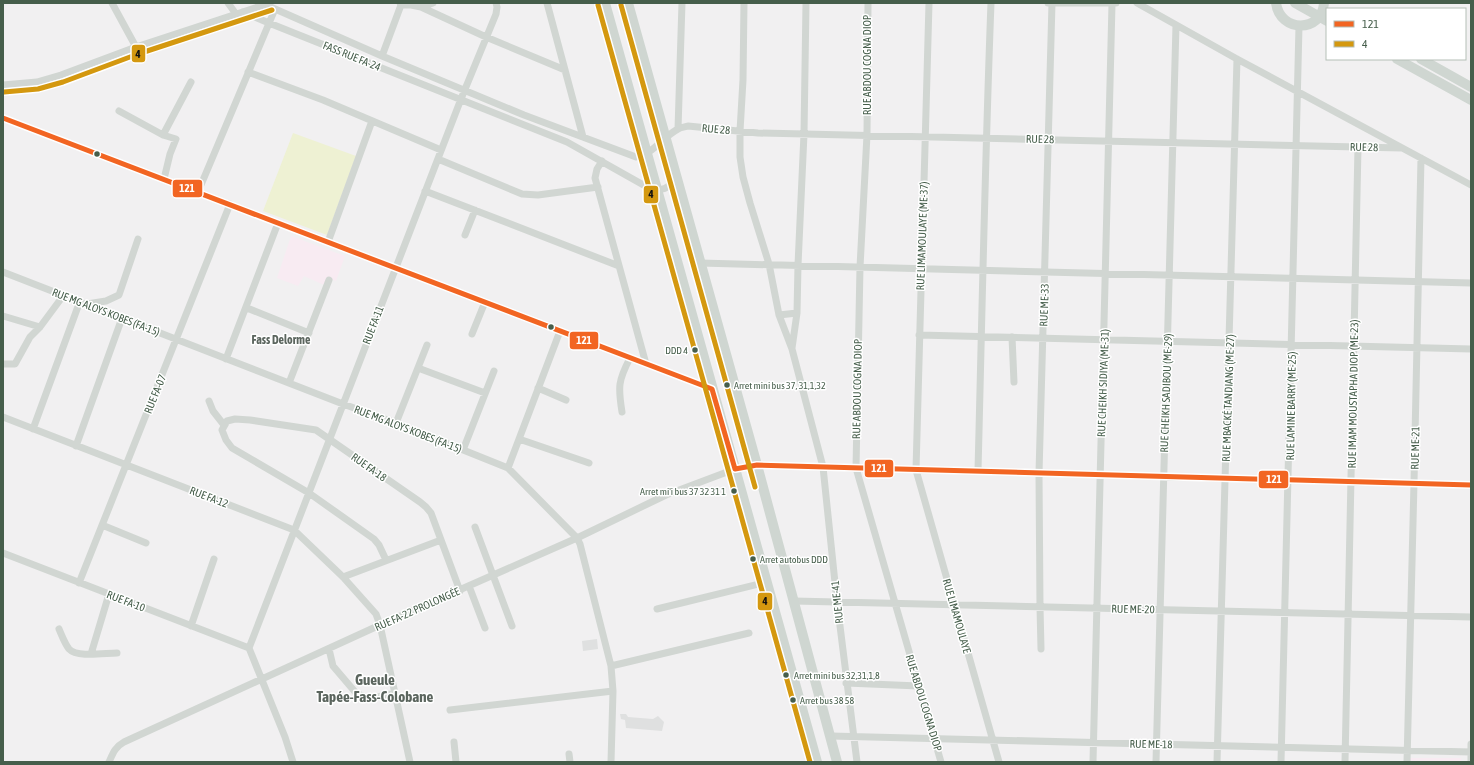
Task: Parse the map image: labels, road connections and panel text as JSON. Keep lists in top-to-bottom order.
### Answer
{
  "streets": {
    "street": [
      "FASS RUE FA-24",
      "RUE ABDOU COGNA DIOP",
      "RUE 28",
      "RUE LIMAMOULAYE (ME-37)",
      "RUE ME-33",
      "RUE MG ALOYS KOBES (FA-15)",
      "RUE FA-11",
      "RUE CHEIKH SIDIYA (ME-31)",
      "RUE CHEIKH SADIBOU (ME-29)",
      "RUE FA-07",
      "RUE IMAM MOUSTAPHA DIOP (ME-23)",
      "RUE MBACKÉ TANDIANG (ME-27)",
      "RUE LAMINE BARRY (ME-25)",
      "RUE ME-21",
      "RUE FA-18",
      "RUE FA-12",
      "RUE FA-10",
      "RUE ME-41",
      "RUE FA-22 PROLONGÉE",
      "RUE ME-20",
      "RUE LIMAMOULAYE",
      "RUE ME-18"
    ]
  },
  "crossings": [
    ["FASS RUE FA-24", "RUE FA-11"],
    ["RUE ABDOU COGNA DIOP", "RUE 28"],
    ["RUE ABDOU COGNA DIOP", "RUE ME-20"],
    ["RUE ABDOU COGNA DIOP", "RUE ME-18"],
    ["RUE 28", "RUE LIMAMOULAYE (ME-37)"],
    ["RUE 28", "RUE ME-33"],
    ["RUE 28", "RUE CHEIKH SIDIYA (ME-31)"],
    ["RUE 28", "RUE CHEIKH SADIBOU (ME-29)"],
    ["RUE 28", "RUE IMAM MOUSTAPHA DIOP (ME-23)"],
    ["RUE 28", "RUE MBACKÉ TANDIANG (ME-27)"],
    ["RUE 28", "RUE LAMINE BARRY (ME-25)"],
    ["RUE 28", "RUE ME-41"],
    ["RUE LIMAMOULAYE (ME-37)", "RUE LIMAMOULAYE"],
    ["RUE ME-33", "RUE ME-20"],
    ["RUE MG ALOYS KOBES (FA-15)", "RUE FA-11"],
    ["RUE MG ALOYS KOBES (FA-15)", "RUE FA-07"],
    ["RUE MG ALOYS KOBES (FA-15)", "RUE FA-22 PROLONGÉE"],
    ["RUE FA-11", "RUE FA-18"],
    ["RUE FA-11", "RUE FA-12"],
    ["RUE FA-11", "RUE FA-10"],
    ["RUE CHEIKH SIDIYA (ME-31)", "RUE ME-20"],
    ["RUE CHEIKH SIDIYA (ME-31)", "RUE ME-18"],
    ["RUE CHEIKH SADIBOU (ME-29)", "RUE ME-20"],
    ["RUE CHEIKH SADIBOU (ME-29)", "RUE ME-18"],
    ["RUE FA-07", "RUE FA-12"],
    ["RUE FA-07", "RUE FA-10"],
    ["RUE IMAM MOUSTAPHA DIOP (ME-23)", "RUE ME-20"],
    ["RUE IMAM MOUSTAPHA DIOP (ME-23)", "RUE ME-18"],
    ["RUE MBACKÉ TANDIANG (ME-27)", "RUE ME-20"],
    ["RUE MBACKÉ TANDIANG (ME-27)", "RUE ME-18"],
    ["RUE LAMINE BARRY (ME-25)", "RUE ME-20"],
    ["RUE LAMINE BARRY (ME-25)", "RUE ME-18"],
    ["RUE ME-21", "RUE ME-20"],
    ["RUE ME-21", "RUE ME-18"],
    ["RUE FA-18", "RUE FA-22 PROLONGÉE"],
    ["RUE FA-12", "RUE FA-22 PROLONGÉE"],
    ["RUE ME-41", "RUE ME-20"],
    ["RUE ME-41", "RUE ME-18"],
    ["RUE ME-20", "RUE LIMAMOULAYE"],
    ["RUE LIMAMOULAYE", "RUE ME-18"]
  ],
  "districts": ["Fass Delorme", "Gueule Tapée-Fass-Colobane"],
  "places": [
    "DDD 4",
    "Arret mini bus 37, 31,1,32",
    "Arret mi'i bus 37 32 31 1",
    "Arret autobus DDD",
    "Arret mini bus 32,31,1,8",
    "Arret bus 38 58"
  ],
  "lines": ["transit line 4", "transit line 121"],
  "legend": ["121", "4"]
}
